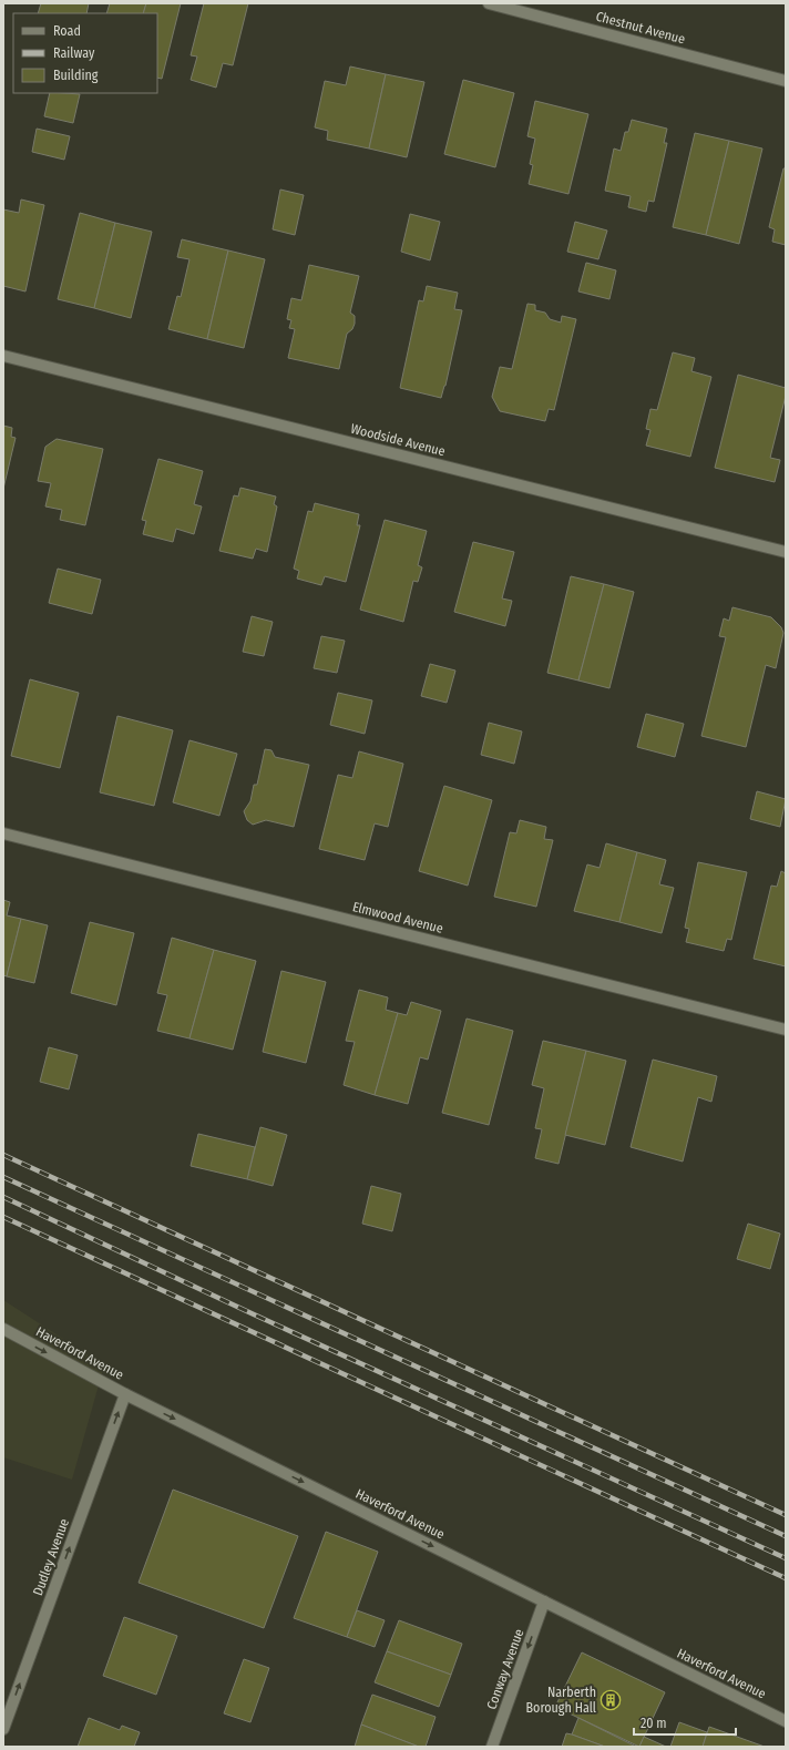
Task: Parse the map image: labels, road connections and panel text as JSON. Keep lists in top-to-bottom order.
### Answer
{
  "streets": {
    "street": [
      "Chestnut Avenue",
      "Woodside Avenue",
      "Elmwood Avenue",
      "Haverford Avenue",
      "Dudley Avenue",
      "Conway Avenue"
    ]
  },
  "crossings": [
    ["Haverford Avenue", "Dudley Avenue"],
    ["Haverford Avenue", "Conway Avenue"]
  ],
  "one_way": ["Haverford Avenue", "Dudley Avenue", "Conway Avenue"],
  "places": {
    "building": ["Narberth Borough Hall"]
  },
  "legend": ["Road", "Railway", "Building"],
  "scale_bar": "20 m"
}
